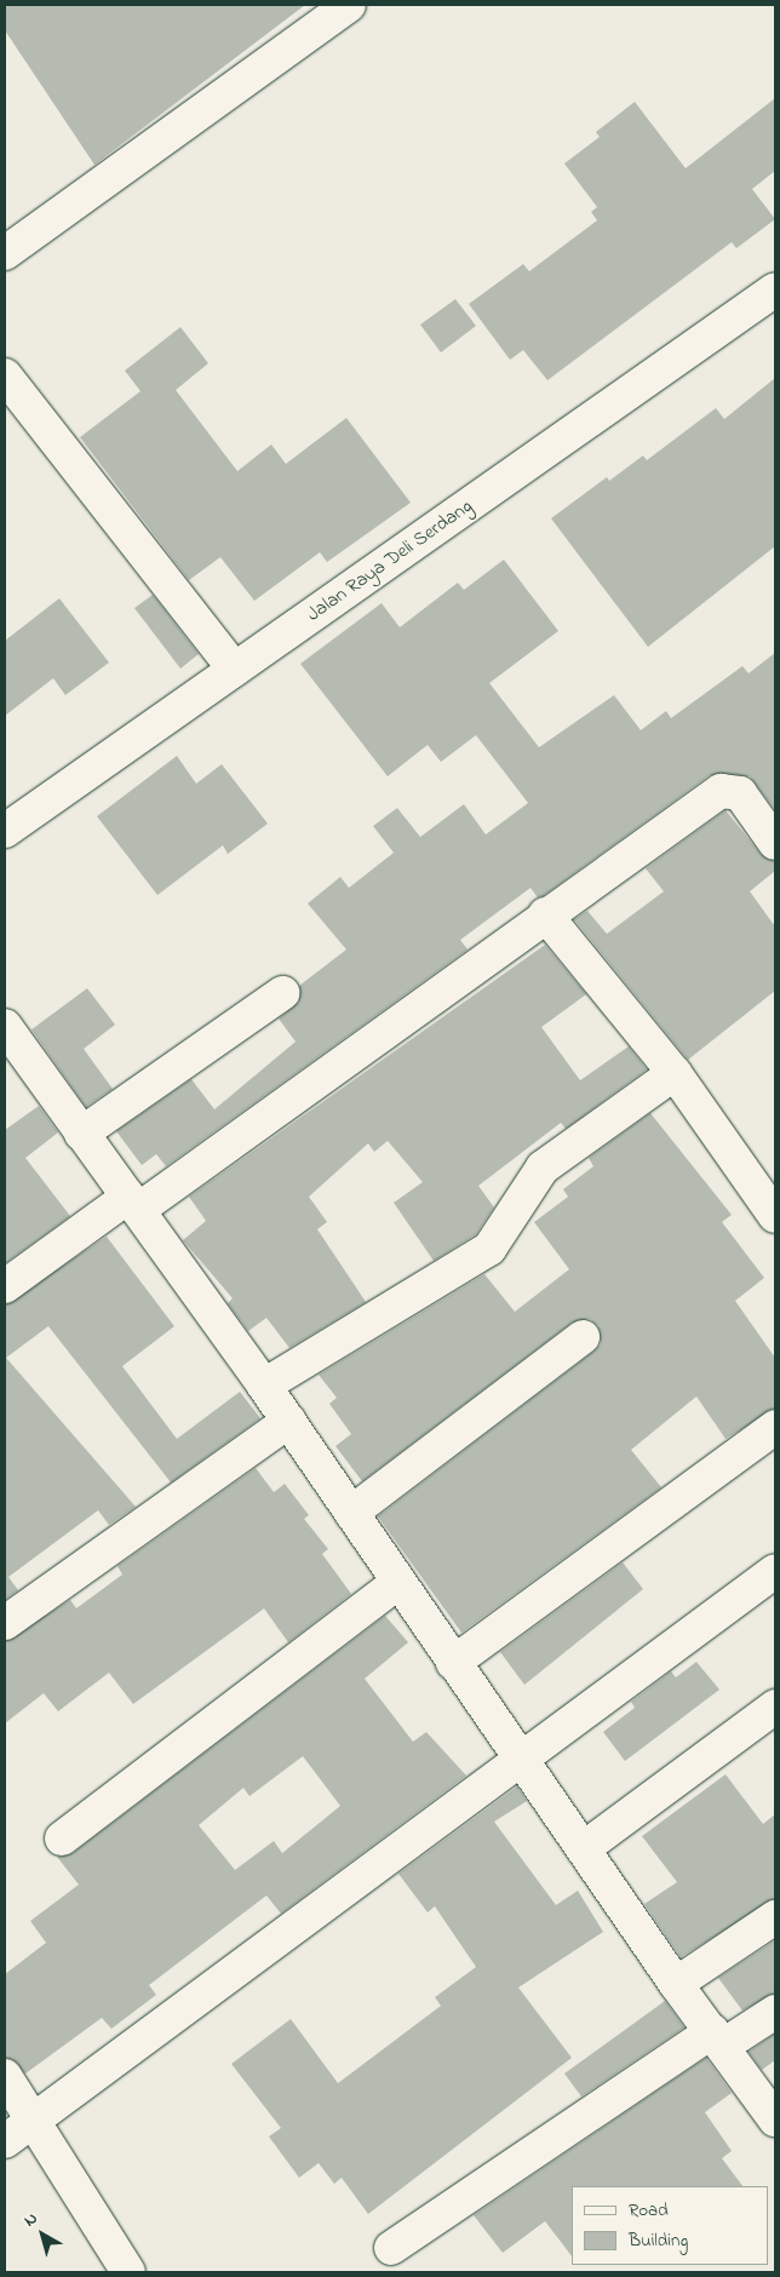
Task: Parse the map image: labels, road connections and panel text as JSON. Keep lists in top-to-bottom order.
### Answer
{
  "streets": {
    "street": ["Jalan Raya Deli Serdang"]
  },
  "legend": ["Road", "Building"],
  "north": "top left"
}
